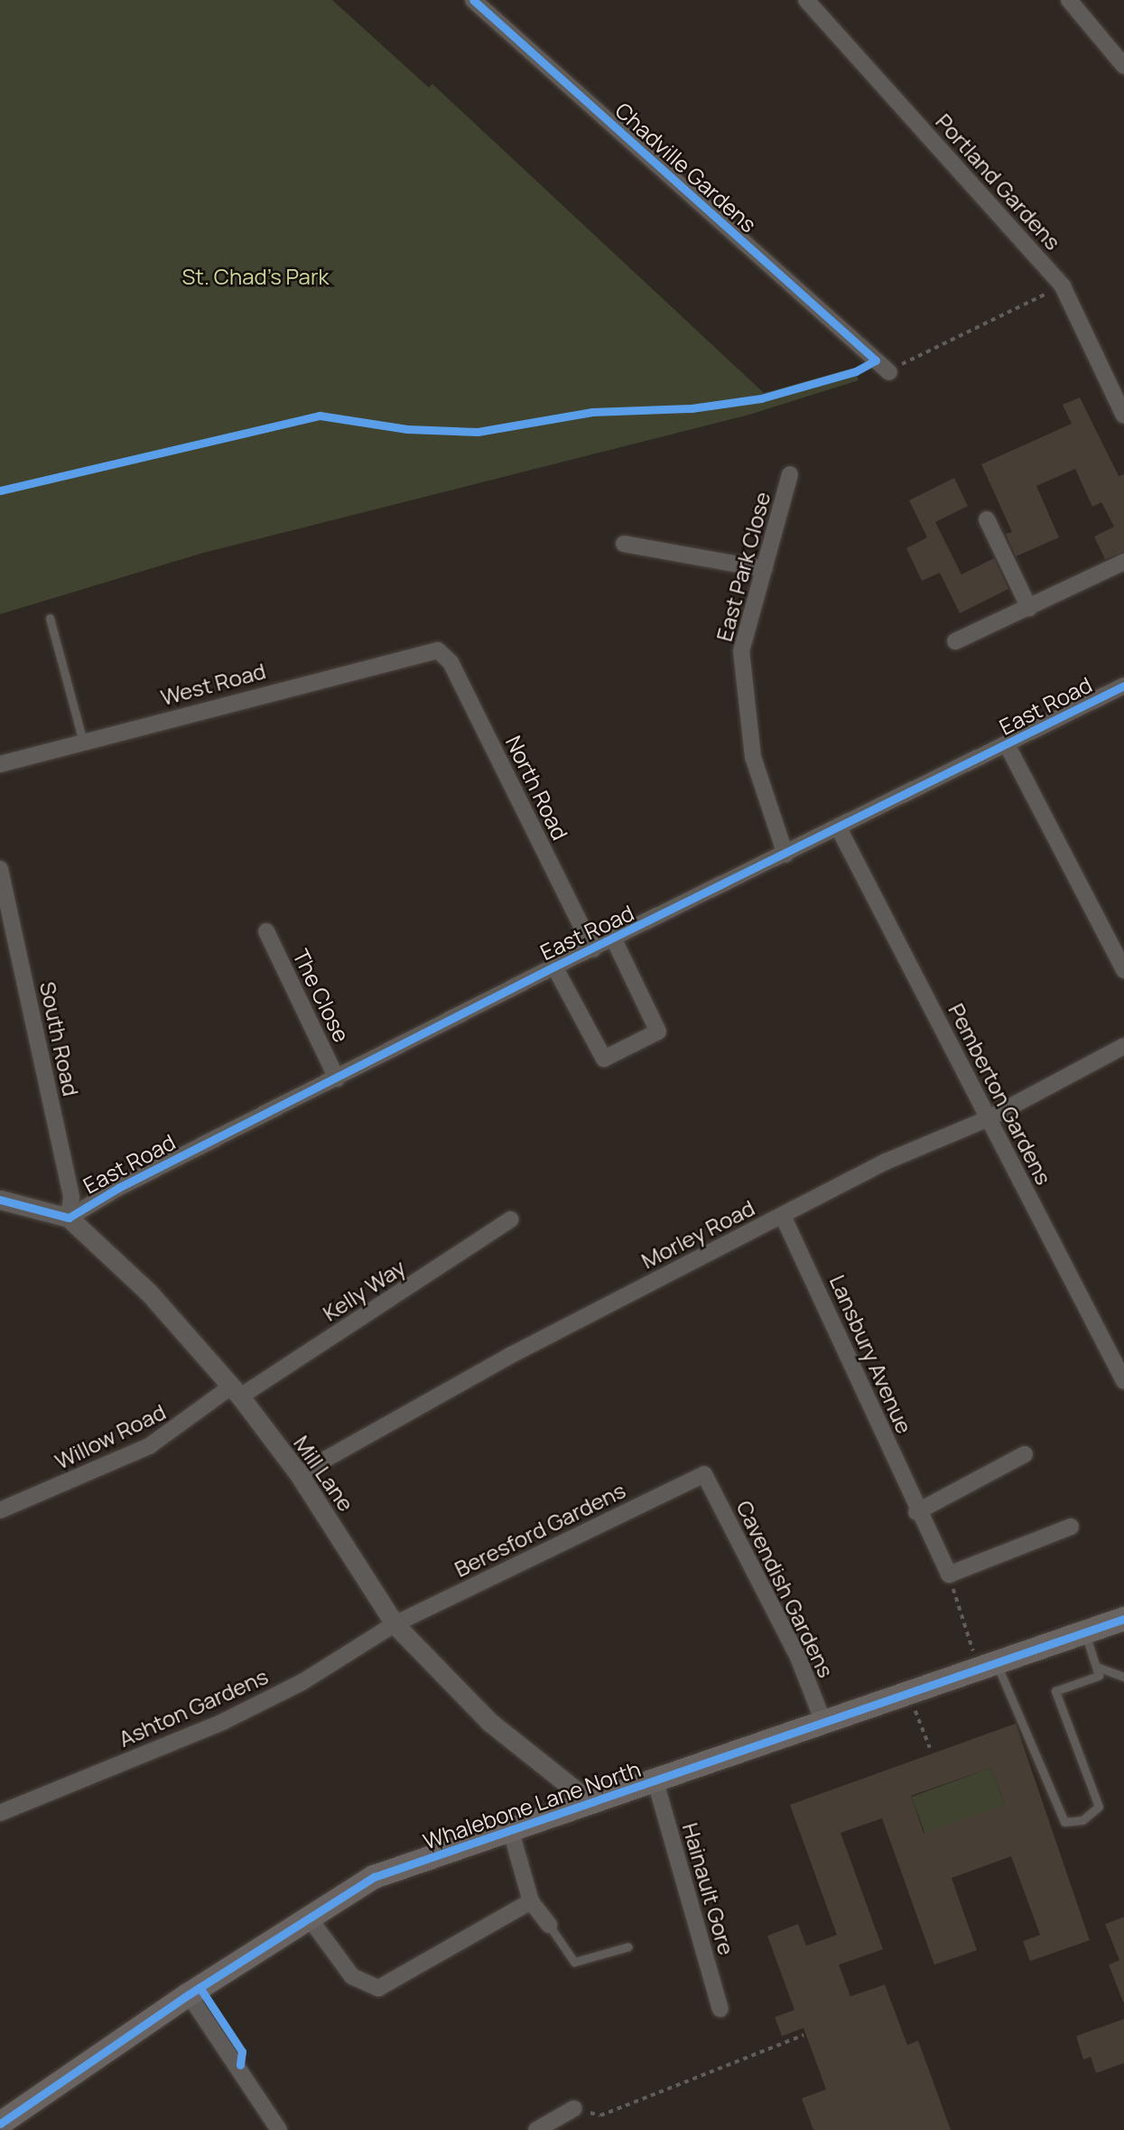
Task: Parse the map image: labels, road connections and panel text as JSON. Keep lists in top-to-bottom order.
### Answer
{
  "streets": {
    "main road": ["Whalebone Lane North"],
    "street": [
      "Chadville Gardens",
      "Portland Gardens",
      "East Park Close",
      "West Road",
      "East Road",
      "North Road",
      "The Close",
      "South Road",
      "Pemberton Gardens",
      "Morley Road",
      "Kelly Way",
      "Lansbury Avenue",
      "Willow Road",
      "Mill Lane",
      "Beresford Gardens",
      "Cavendish Gardens",
      "Ashton Gardens",
      "Hainault Gore"
    ]
  },
  "crossings": [
    ["East Park Close", "East Road"],
    ["West Road", "North Road"],
    ["East Road", "North Road"],
    ["East Road", "The Close"],
    ["East Road", "South Road"],
    ["East Road", "Pemberton Gardens"],
    ["East Road", "Mill Lane"],
    ["South Road", "Mill Lane"],
    ["Pemberton Gardens", "Morley Road"],
    ["Morley Road", "Lansbury Avenue"],
    ["Morley Road", "Mill Lane"],
    ["Kelly Way", "Willow Road"],
    ["Kelly Way", "Mill Lane"],
    ["Willow Road", "Mill Lane"],
    ["Mill Lane", "Beresford Gardens"],
    ["Mill Lane", "Ashton Gardens"],
    ["Mill Lane", "Whalebone Lane North"],
    ["Beresford Gardens", "Cavendish Gardens"],
    ["Beresford Gardens", "Ashton Gardens"],
    ["Cavendish Gardens", "Whalebone Lane North"],
    ["Whalebone Lane North", "Hainault Gore"]
  ],
  "parks": ["St. Chad's Park"]
}
